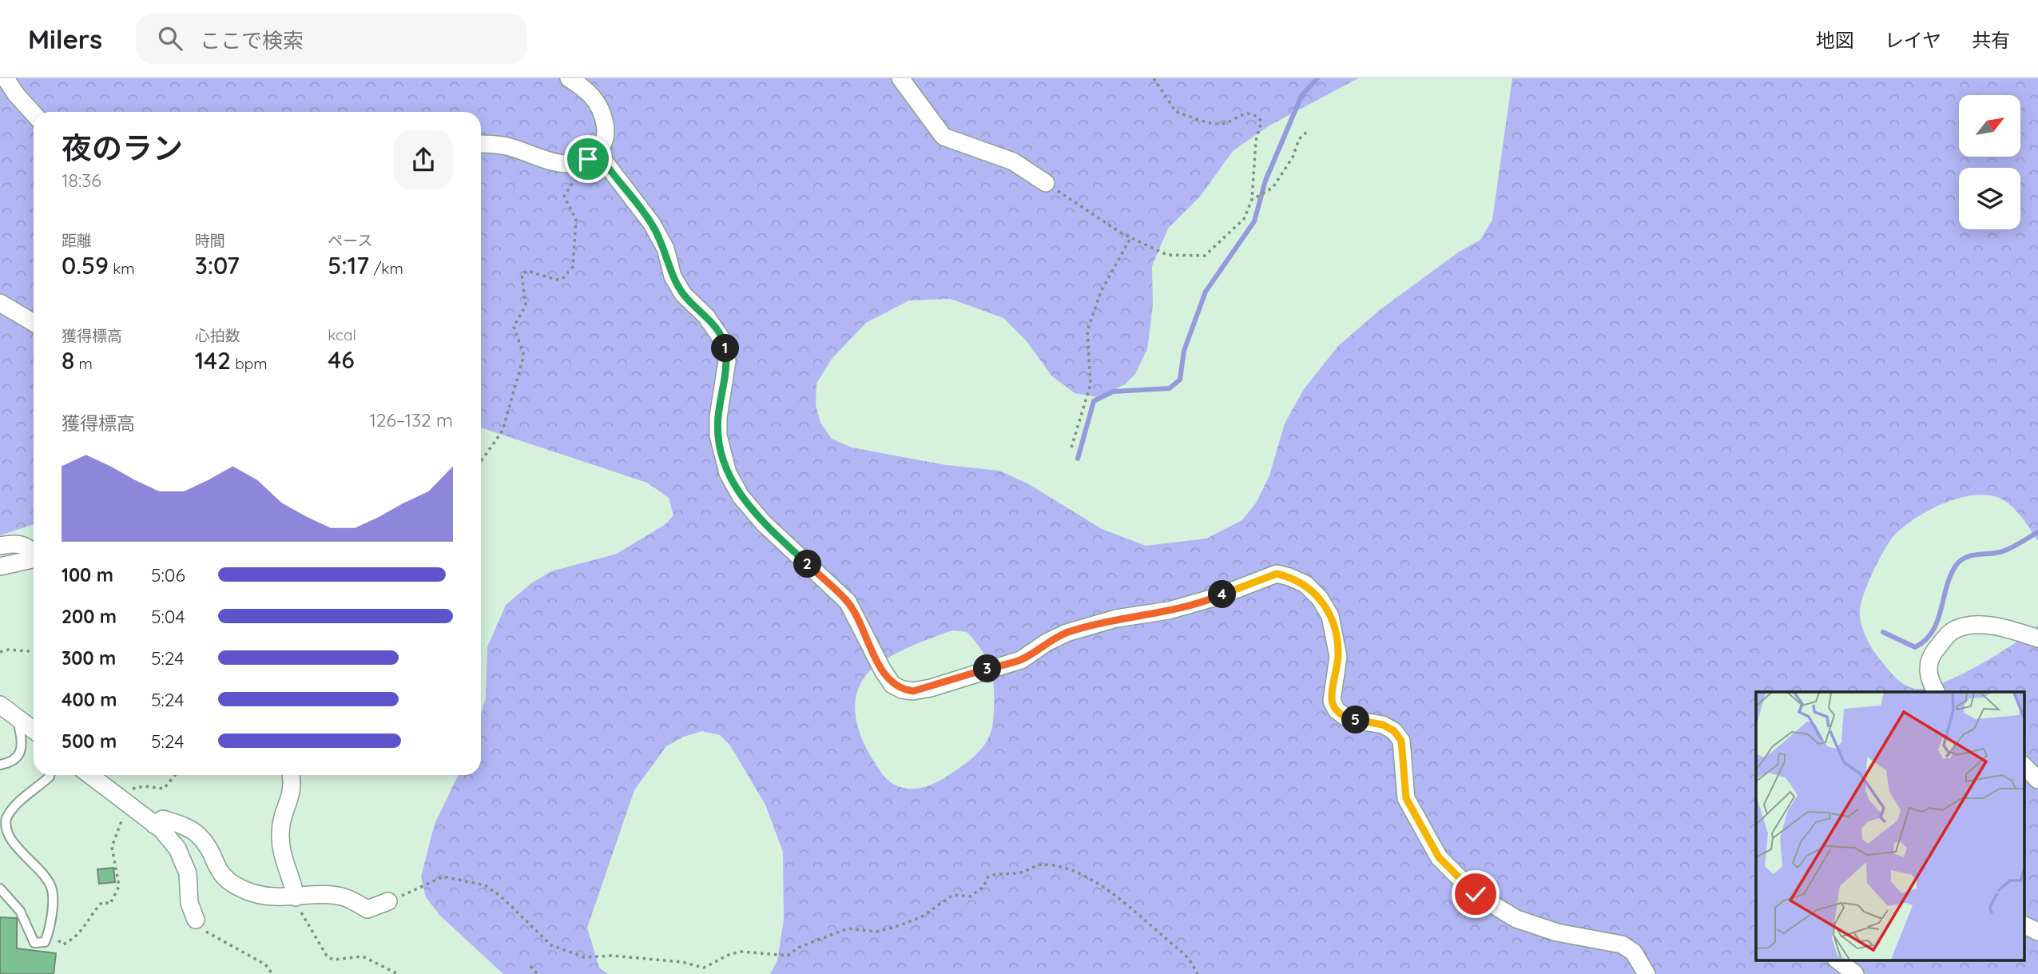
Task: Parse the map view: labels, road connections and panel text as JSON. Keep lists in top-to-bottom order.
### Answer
{
  "north": "top right",
  "page": {
    "header": "Milers",
    "search": "ここで検索",
    "nav": ["地図", "レイヤ", "共有"],
    "heading": ["夜のラン", "18:36"],
    "stats": [
      ["距離", "0.59 km"],
      ["時間", "3:07"],
      ["ペース", "5:17 /km"],
      ["獲得標高", "8 m"],
      ["心拍数", "142 bpm"],
      ["kcal", "46"]
    ],
    "pins": [
      "1",
      "2",
      "4",
      "3",
      "5"
    ],
    "chart": ["獲得標高", "126–132 m"],
    "list": [
      {
        "name": "100 m",
        "note": "5:06"
      },
      {
        "name": "200 m",
        "note": "5:04"
      },
      {
        "name": "300 m",
        "note": "5:24"
      },
      {
        "name": "400 m",
        "note": "5:24"
      },
      {
        "name": "500 m",
        "note": "5:24"
      }
    ]
  }
}
